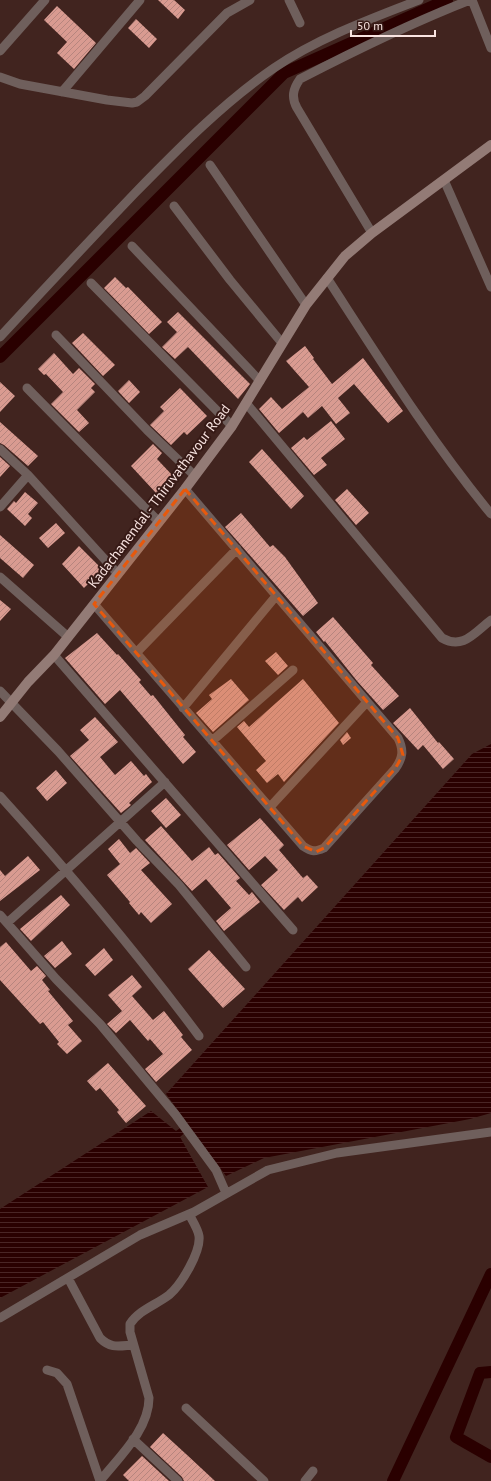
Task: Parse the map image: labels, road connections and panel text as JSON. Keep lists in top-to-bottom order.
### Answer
{
  "streets": {
    "main road": ["Kadachanendal - Thiruvathavour Road"]
  },
  "scale_bar": "50 m"
}
